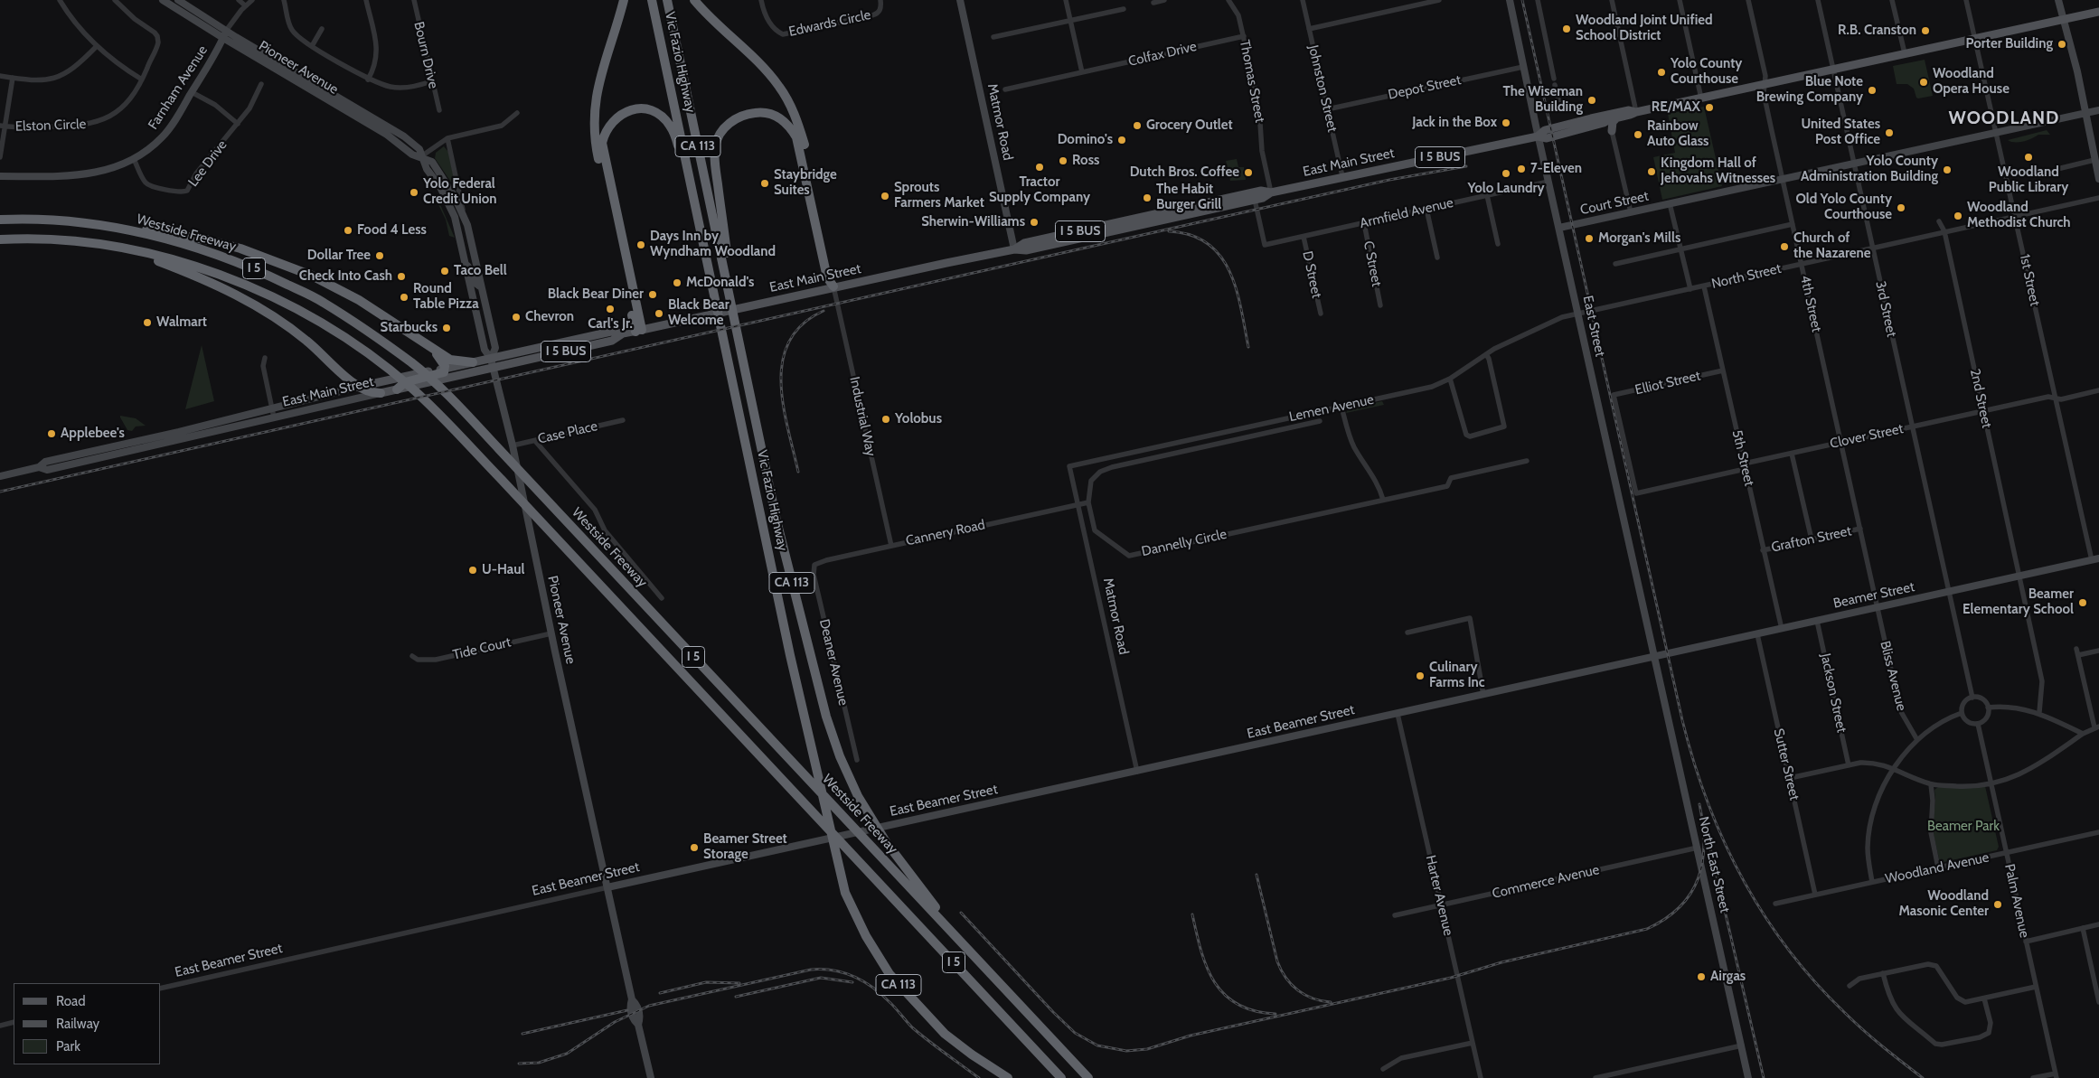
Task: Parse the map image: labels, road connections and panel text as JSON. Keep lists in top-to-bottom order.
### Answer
{
  "streets": {
    "highway": [
      "Vic Fazio Highway",
      "CA 113",
      "Westside Freeway",
      "I 5"
    ],
    "main road": ["I 5 BUS", "East Main Street"],
    "street": [
      "Edwards Circle",
      "Colfax Drive",
      "Bourn Drive",
      "Pioneer Avenue",
      "Thomas Street",
      "Farnham Avenue",
      "Depot Street",
      "Johnston Street",
      "Matmor Road",
      "Elston Circle",
      "Lee Drive",
      "Court Street",
      "Armfield Avenue",
      "C Street",
      "D Street",
      "North Street",
      "1st Street",
      "4th Street",
      "3rd Street",
      "East Street",
      "Elliot Street",
      "2nd Street",
      "Lemen Avenue",
      "Industrial Way",
      "Case Place",
      "Clover Street",
      "5th Street",
      "Cannery Road",
      "Grafton Street",
      "Dannelly Circle",
      "Beamer Street",
      "Tide Court",
      "Deaner Avenue",
      "Bliss Avenue",
      "Jackson Street",
      "East Beamer Street",
      "Sutter Street",
      "North East Street",
      "Woodland Avenue",
      "Commerce Avenue",
      "Harter Avenue",
      "Palm Avenue"
    ]
  },
  "crossings": [
    ["Colfax Drive", "Thomas Street"],
    ["Vic Fazio Highway", "Westside Freeway"],
    ["Pioneer Avenue", "Farnham Avenue"],
    ["Pioneer Avenue", "East Main Street"],
    ["Pioneer Avenue", "Case Place"],
    ["Pioneer Avenue", "Tide Court"],
    ["Pioneer Avenue", "East Beamer Street"],
    ["Thomas Street", "East Main Street"],
    ["Farnham Avenue", "Lee Drive"],
    ["Depot Street", "Johnston Street"],
    ["Depot Street", "East Street"],
    ["Johnston Street", "East Main Street"],
    ["Matmor Road", "East Main Street"],
    ["Matmor Road", "Lemen Avenue"],
    ["Matmor Road", "Cannery Road"],
    ["Matmor Road", "East Beamer Street"],
    ["I 5 BUS", "East Main Street"],
    ["I 5 BUS", "1st Street"],
    ["I 5 BUS", "4th Street"],
    ["I 5 BUS", "3rd Street"],
    ["I 5 BUS", "East Street"],
    ["East Main Street", "Armfield Avenue"],
    ["East Main Street", "East Street"],
    ["East Main Street", "Industrial Way"],
    ["Court Street", "1st Street"],
    ["Court Street", "4th Street"],
    ["Court Street", "3rd Street"],
    ["Court Street", "East Street"],
    ["Armfield Avenue", "C Street"],
    ["Armfield Avenue", "D Street"],
    ["Armfield Avenue", "East Street"],
    ["North Street", "1st Street"],
    ["North Street", "4th Street"],
    ["North Street", "3rd Street"],
    ["North Street", "East Street"],
    ["North Street", "2nd Street"],
    ["North Street", "Lemen Avenue"],
    ["North Street", "5th Street"],
    ["1st Street", "Clover Street"],
    ["1st Street", "Beamer Street"],
    ["4th Street", "Clover Street"],
    ["4th Street", "Grafton Street"],
    ["4th Street", "Beamer Street"],
    ["4th Street", "Bliss Avenue"],
    ["3rd Street", "Clover Street"],
    ["3rd Street", "Beamer Street"],
    ["East Street", "Lemen Avenue"],
    ["East Street", "Beamer Street"],
    ["East Street", "East Beamer Street"],
    ["East Street", "North East Street"],
    ["Elliot Street", "Clover Street"],
    ["Elliot Street", "5th Street"],
    ["2nd Street", "Clover Street"],
    ["2nd Street", "Beamer Street"],
    ["Industrial Way", "Cannery Road"],
    ["Clover Street", "5th Street"],
    ["5th Street", "Grafton Street"],
    ["5th Street", "Beamer Street"],
    ["Cannery Road", "Dannelly Circle"],
    ["Cannery Road", "Deaner Avenue"],
    ["Beamer Street", "Bliss Avenue"],
    ["Beamer Street", "Jackson Street"],
    ["Beamer Street", "East Beamer Street"],
    ["Beamer Street", "Sutter Street"],
    ["Beamer Street", "North East Street"],
    ["East Beamer Street", "North East Street"],
    ["East Beamer Street", "Harter Avenue"],
    ["Sutter Street", "Woodland Avenue"],
    ["North East Street", "Commerce Avenue"],
    ["Woodland Avenue", "Palm Avenue"],
    ["Commerce Avenue", "Harter Avenue"]
  ],
  "districts": ["WOODLAND"],
  "parks": ["Beamer Park"],
  "places": [
    "Woodland Joint Unified School District",
    "R.B. Cranston",
    "Porter Building",
    "Yolo County Courthouse",
    "Woodland Opera House",
    "Blue Note Brewing Company",
    "The Wiseman Building",
    "RE/MAX",
    "Jack in the Box",
    "Grocery Outlet",
    "United States Post Office",
    "Rainbow Auto Glass",
    "Domino's",
    "Woodland Public Library",
    "Ross",
    "Tractor Supply Company",
    "7-Eleven",
    "Yolo County Administration Building",
    "Kingdom Hall of Jehovahs Witnesses",
    "Dutch Bros. Coffee",
    "Yolo Laundry",
    "Staybridge Suites",
    "Yolo Federal Credit Union",
    "Sprouts Farmers Market",
    "The Habit Burger Grill",
    "Old Yolo County Courthouse",
    "Woodland Methodist Church",
    "Sherwin-Williams",
    "Food 4 Less",
    "Morgan's Mills",
    "Days Inn by Wyndham Woodland",
    "Church of the Nazarene",
    "Dollar Tree",
    "Taco Bell",
    "Check Into Cash",
    "McDonald's",
    "Black Bear Diner",
    "Round Table Pizza",
    "Carl's Jr.",
    "Black Bear Welcome",
    "Chevron",
    "Walmart",
    "Starbucks",
    "Yolobus",
    "Applebee's",
    "U-Haul",
    "Beamer Elementary School",
    "Culinary Farms Inc",
    "Beamer Street Storage",
    "Woodland Masonic Center",
    "Airgas"
  ],
  "legend": ["Road", "Railway", "Park"]
}
